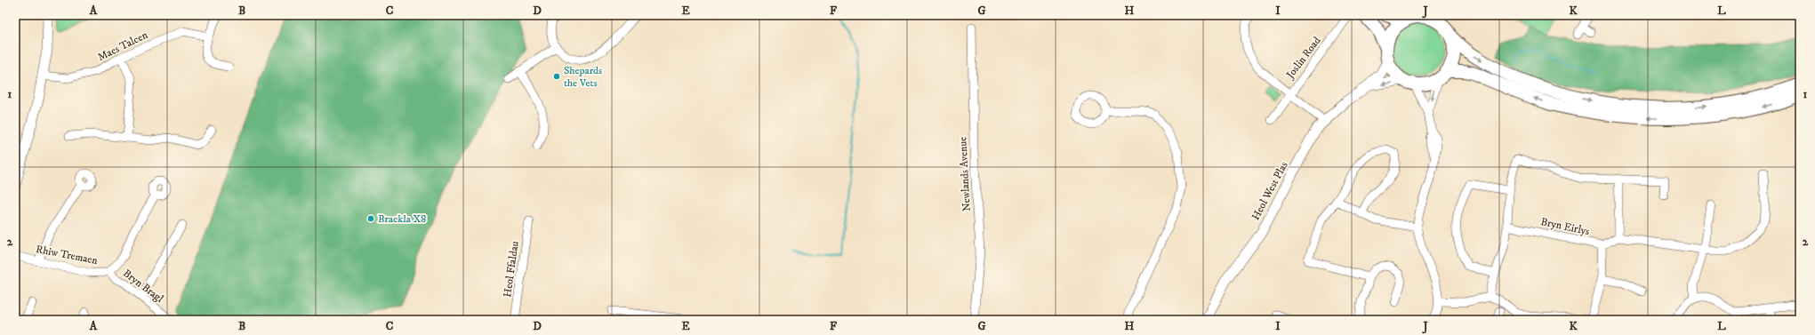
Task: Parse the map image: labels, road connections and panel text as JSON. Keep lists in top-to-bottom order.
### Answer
{
  "streets": {
    "street": [
      "Maes Talcen",
      "Joslin Road",
      "Newlands Avenue",
      "Heol West Plas",
      "Bryn Eirlys",
      "Rhiw Tremaen",
      "Heol Ffaldau",
      "Bryn Bragl"
    ]
  },
  "crossings": [
    ["Joslin Road", "Heol West Plas"],
    ["Rhiw Tremaen", "Bryn Bragl"]
  ],
  "places": ["Shepards the Vets", "Brackla X8"],
  "grid": {
    "columns": [
      "A",
      "B",
      "C",
      "D",
      "E",
      "F",
      "G",
      "H",
      "I",
      "J",
      "K",
      "L"
    ],
    "rows": ["1", "2"]
  }
}
